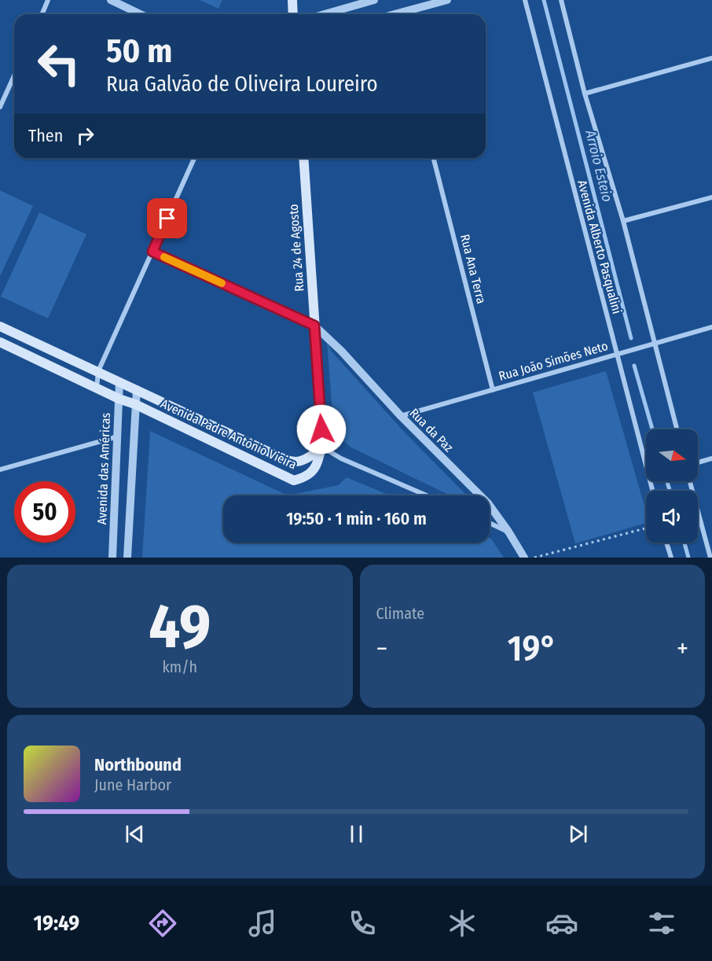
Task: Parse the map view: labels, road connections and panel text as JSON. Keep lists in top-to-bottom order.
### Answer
{
  "streets": {
    "main road": ["Rua 24 de Agosto", "Avenida Padre Antônio Vieira"],
    "street": [
      "Avenida Alberto Pasqualini",
      "Rua Ana Terra",
      "Rua João Simões Neto",
      "Rua da Paz",
      "Avenida das Américas"
    ]
  },
  "crossings": [
    ["Avenida Alberto Pasqualini", "Rua João Simões Neto"],
    ["Rua 24 de Agosto", "Rua da Paz"],
    ["Rua 24 de Agosto", "Avenida Padre Antônio Vieira"],
    ["Rua Ana Terra", "Rua João Simões Neto"],
    ["Rua João Simões Neto", "Rua da Paz"],
    ["Avenida Padre Antônio Vieira", "Avenida das Américas"]
  ],
  "water": ["Arroio Esteio"],
  "north": "right",
  "page": {
    "turn": ["50 m", "Rua Galvão de Oliveira Loureiro"],
    "then": "Then",
    "limit": "50",
    "trip": "19:50 · 1 min · 160 m",
    "tile": [
      ["49", "km/h"],
      "Climate"
    ],
    "heat": ["−", "19°", "+"],
    "song": ["Northbound", "June Harbor"],
    "tabs": "19:49"
  }
}
